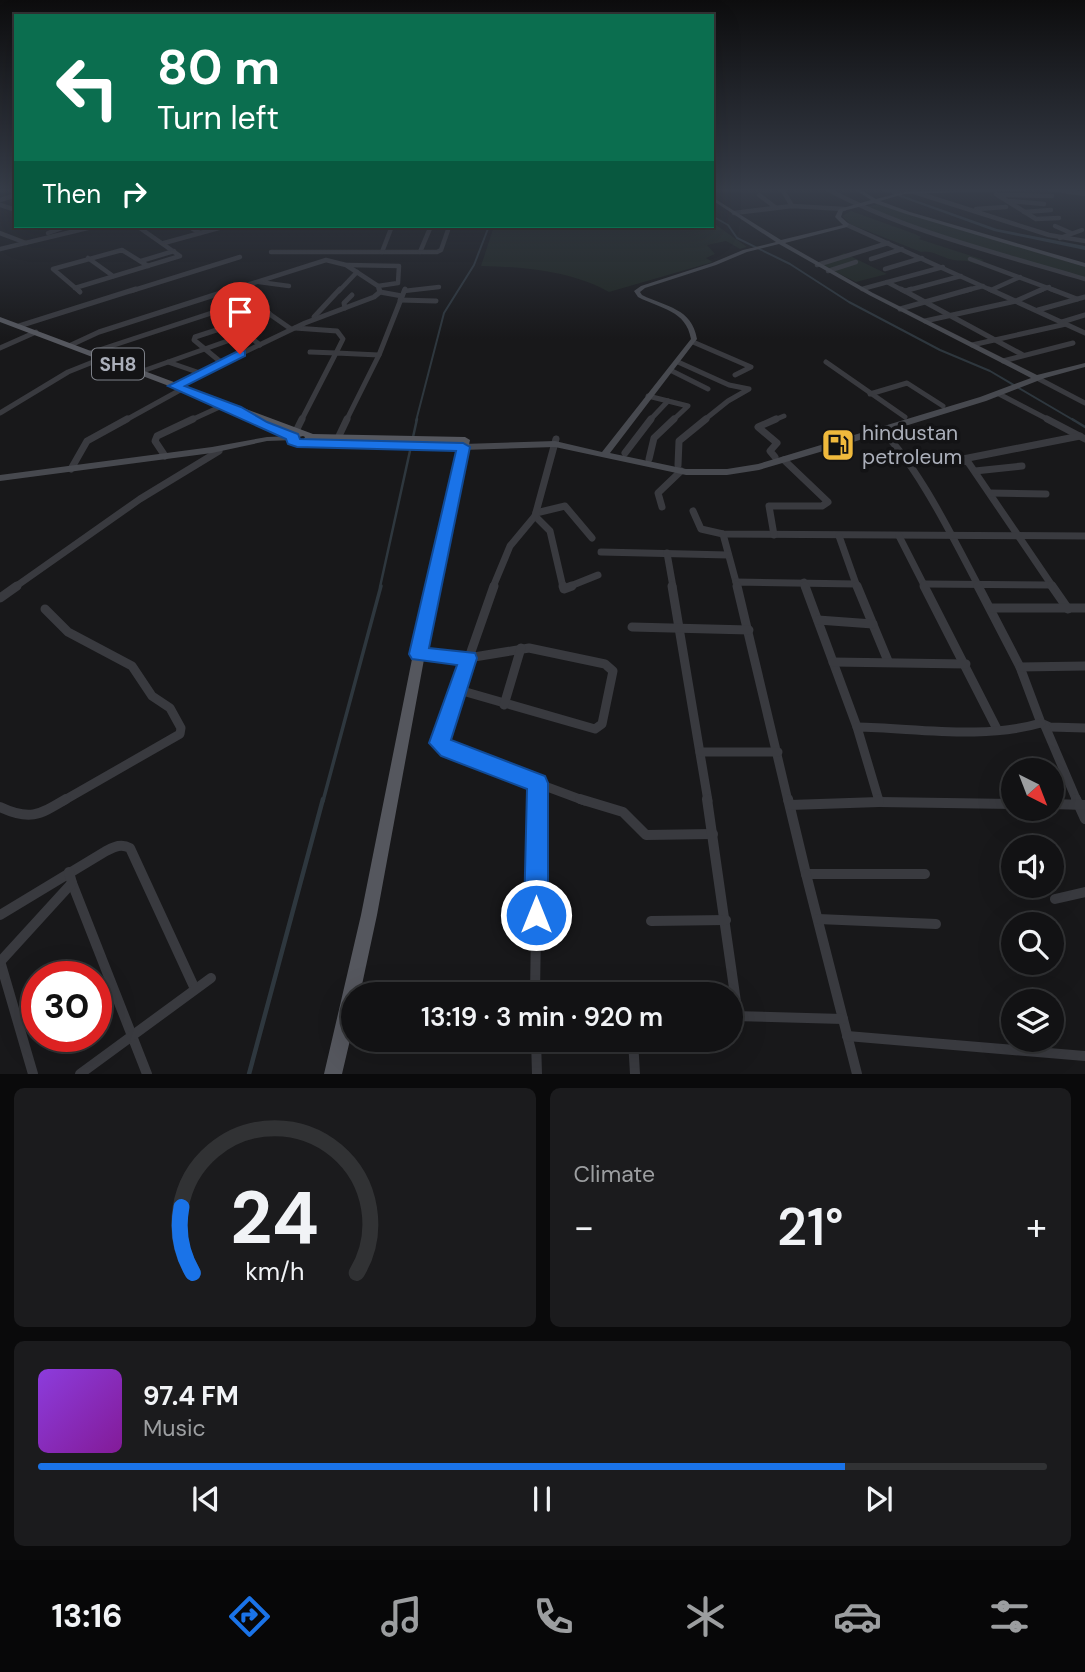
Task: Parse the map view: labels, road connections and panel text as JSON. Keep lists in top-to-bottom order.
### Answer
{
  "streets": {
    "main road": ["SH8"]
  },
  "places": {
    "fuel station": ["hindustan petroleum"]
  },
  "north": "bottom right",
  "page": {
    "turn": ["80 m", "Turn left"],
    "then": "Then",
    "limit": "30",
    "trip": "13:19 · 3 min · 920 m",
    "tile": "Climate",
    "heat": ["−", "21°", "+"],
    "song": ["97.4 FM", "Music"],
    "tabs": "13:16",
    "gauge": ["24", "km/h"]
  }
}
